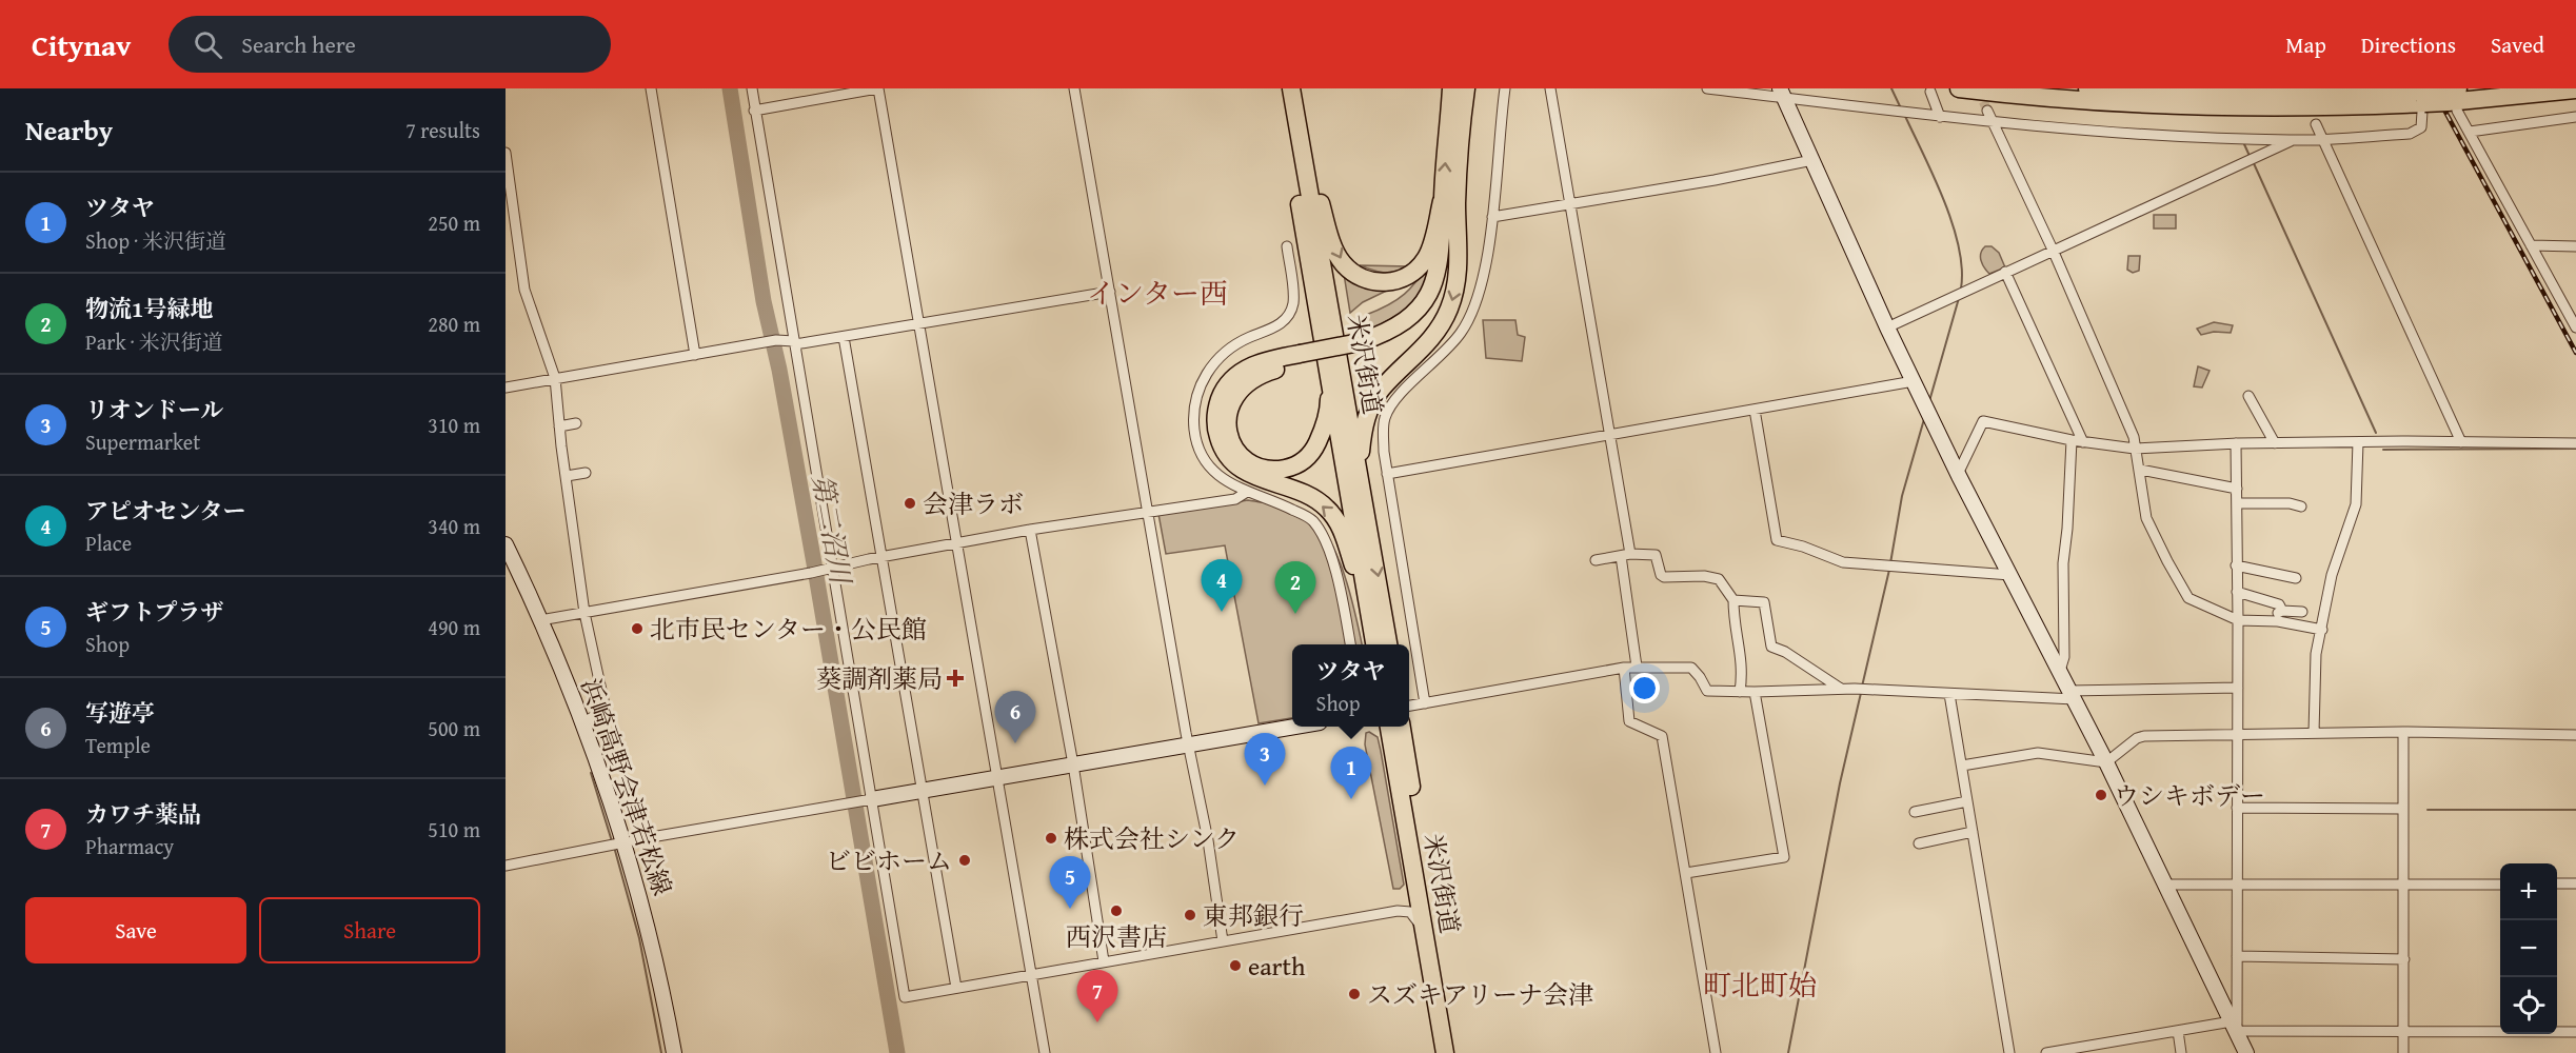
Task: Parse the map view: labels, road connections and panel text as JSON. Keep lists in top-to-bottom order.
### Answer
{
  "streets": {
    "highway": ["米沢街道"],
    "street": ["浜崎高野会津若松線"]
  },
  "districts": ["インター西", "町北町始"],
  "water": ["第二沼川"],
  "places": {
    "other": [
      "会津ラボ",
      "北市民センター・公民館",
      "ウシキボデー",
      "株式会社シンク",
      "ビビホーム",
      "西沢書店",
      "東邦銀行",
      "earth",
      "スズキアリーナ会津"
    ],
    "health": ["葵調剤薬局"]
  },
  "page": {
    "header": "Citynav",
    "search": "Search here",
    "nav": ["Map", "Directions", "Saved"],
    "heading": ["Nearby", "7 results"],
    "list": [
      {
        "mark": "1",
        "name": "ツタヤ",
        "note": "Shop · 米沢街道",
        "value": "250 m"
      },
      {
        "mark": "2",
        "name": "物流1号緑地",
        "note": "Park · 米沢街道",
        "value": "280 m"
      },
      {
        "mark": "3",
        "name": "リオンドール",
        "note": "Supermarket",
        "value": "310 m"
      },
      {
        "mark": "4",
        "name": "アピオセンター",
        "note": "Place",
        "value": "340 m"
      },
      {
        "mark": "5",
        "name": "ギフトプラザ",
        "note": "Shop",
        "value": "490 m"
      },
      {
        "mark": "6",
        "name": "写遊亭",
        "note": "Temple",
        "value": "500 m"
      },
      {
        "mark": "7",
        "name": "カワチ薬品",
        "note": "Pharmacy",
        "value": "510 m"
      }
    ],
    "pins": [
      "4",
      "2",
      "6",
      "3",
      "1",
      "5",
      "7"
    ],
    "popup": ["ツタヤ", "Shop"],
    "map_buttons": ["+", "−"],
    "buttons": ["Save", "Share"]
  }
}
